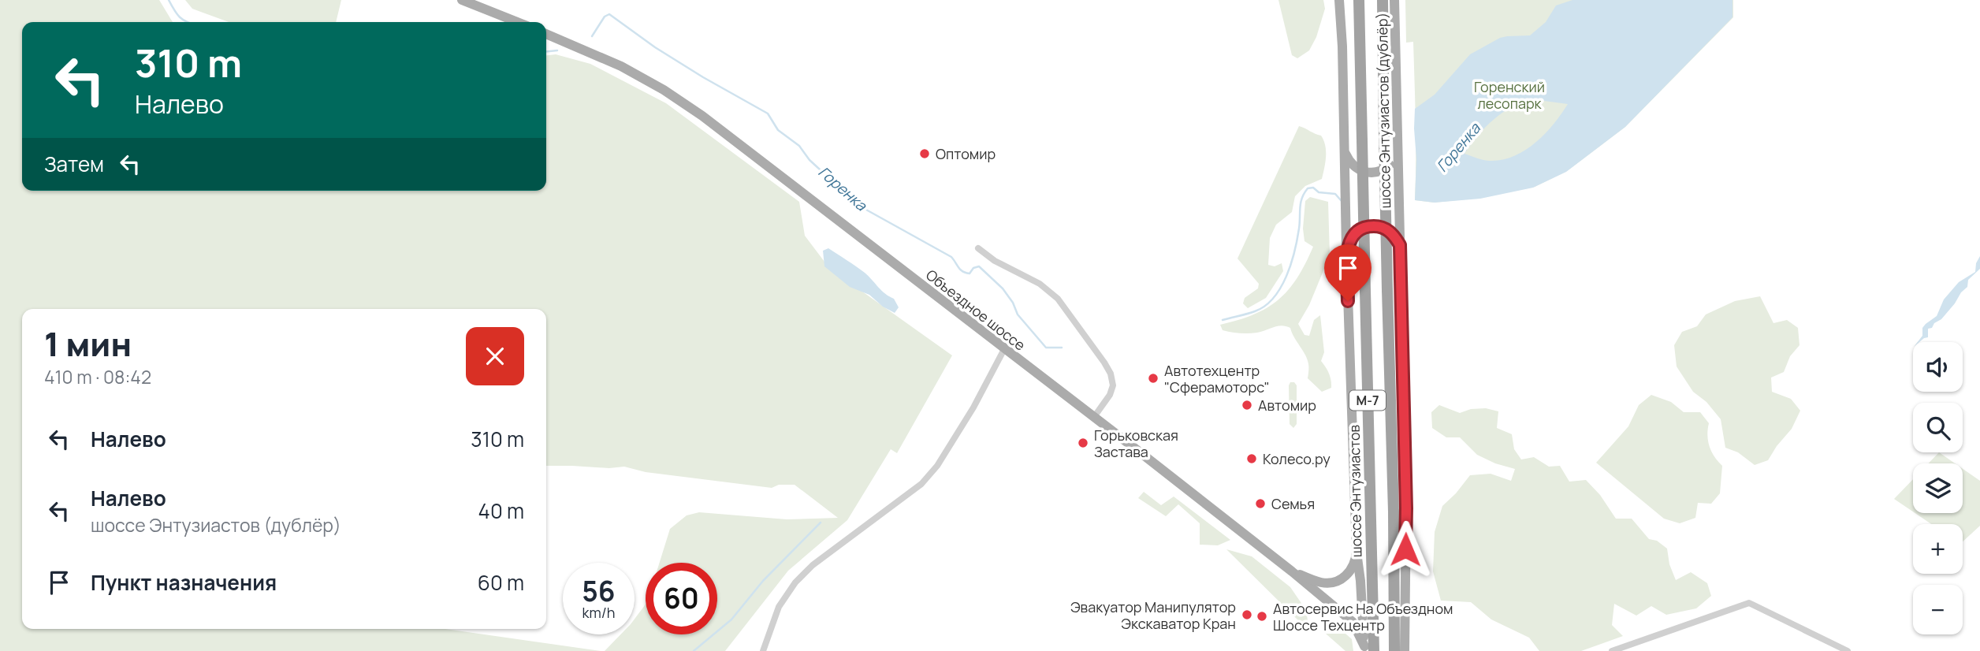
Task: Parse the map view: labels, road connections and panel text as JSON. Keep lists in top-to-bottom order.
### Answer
{
  "streets": {
    "highway": ["М-7", "шоссе Энтузиастов"],
    "main road": ["шоссе Энтузиастов (дублёр)", "Объездное шоссе"]
  },
  "crossings": [
    ["Объездное шоссе", "шоссе Энтузиастов"]
  ],
  "water": ["Горенка"],
  "parks": ["Горенский лесопарк"],
  "places": [
    "Оптомир",
    "Автотехцентр \"Сферамоторс\"",
    "Автомир",
    "Горьковская Застава",
    "Колесо.ру",
    "Семья",
    "Эвакуатор Манипулятор Экскаватор Кран",
    "Автосервис На Объездном Шоссе Техцентр"
  ],
  "page": {
    "turn": ["310 m", "Налево"],
    "then": "Затем",
    "heading": ["1 мин", "410 m · 08:42"],
    "map_buttons": ["+", "−"],
    "list": [
      {
        "name": "Налево",
        "value": "310 m"
      },
      {
        "name": "Налево",
        "note": "шоссе Энтузиастов (дублёр)",
        "value": "40 m"
      },
      {
        "name": "Пункт назначения",
        "value": "60 m"
      }
    ],
    "speed": "56 km/h",
    "limit": "60"
  }
}
